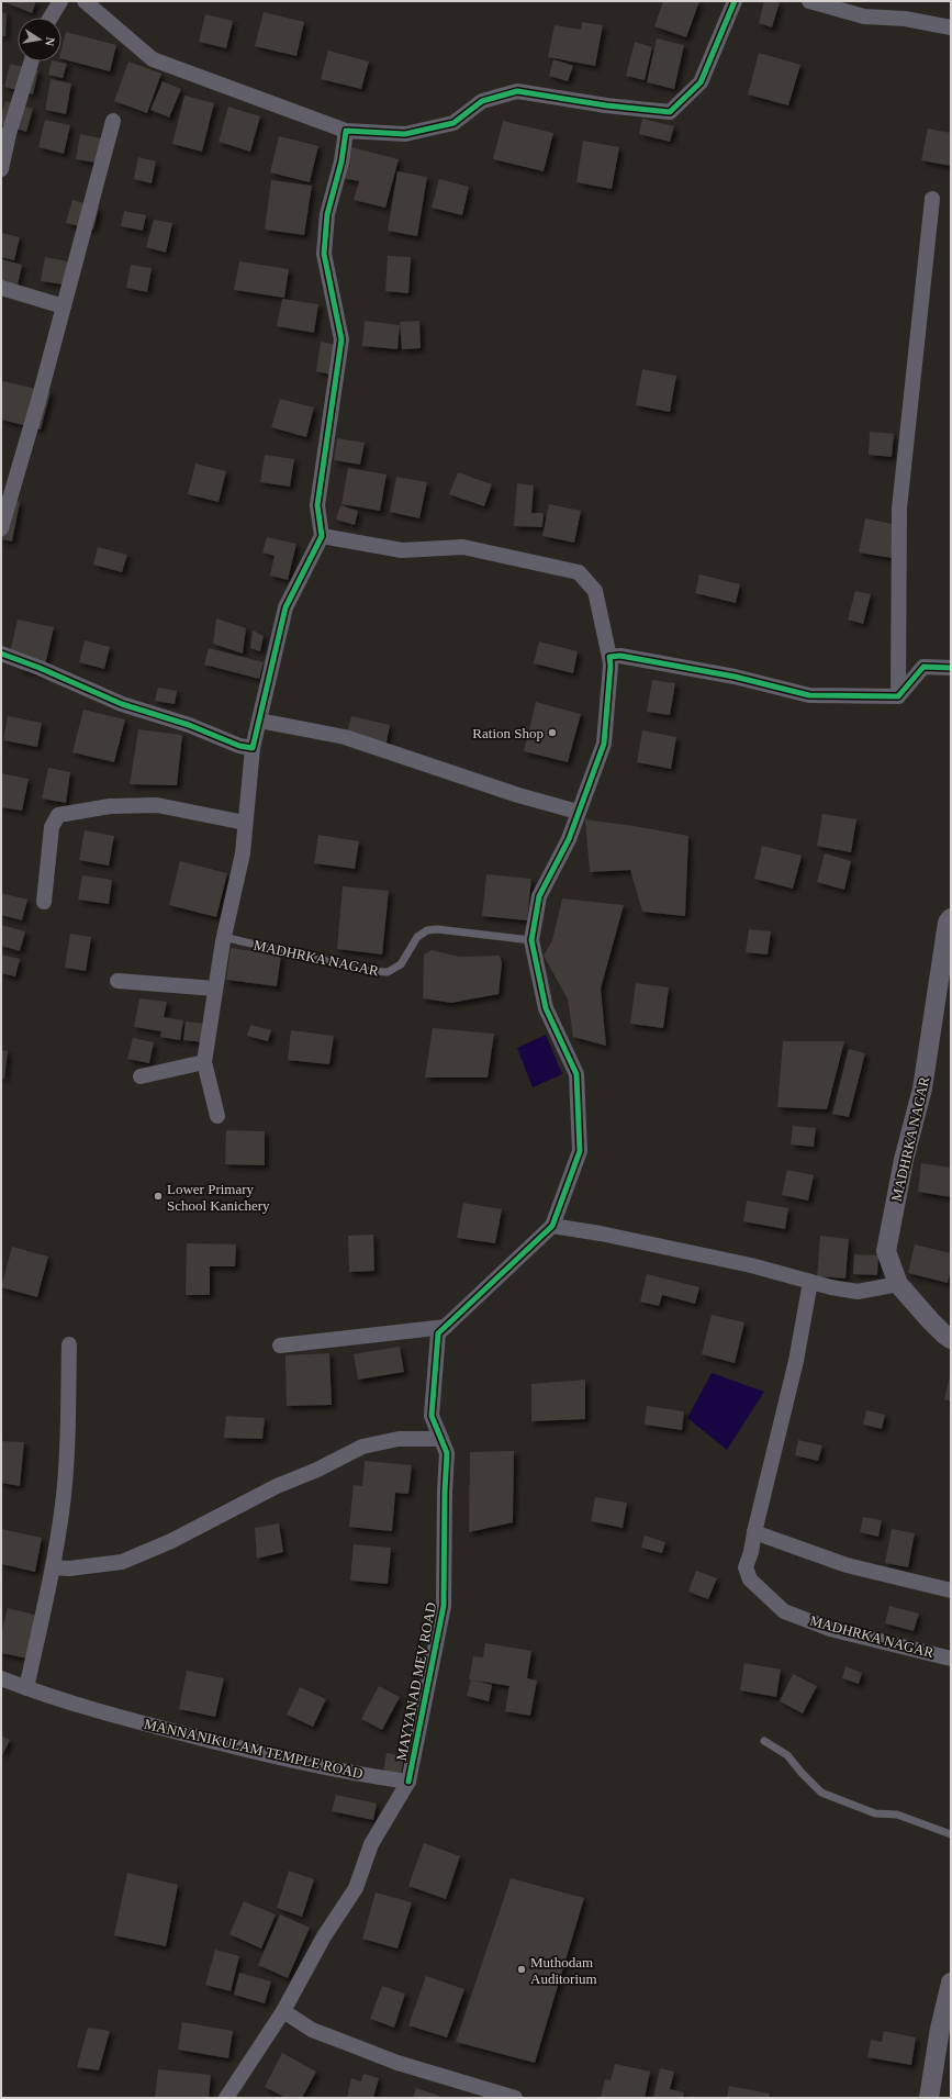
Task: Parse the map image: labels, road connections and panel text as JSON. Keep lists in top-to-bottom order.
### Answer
{
  "streets": {
    "street": ["MADHRKA NAGAR", "MAYYANAD MEV ROAD", "MANNANIKULAM TEMPLE ROAD"]
  },
  "crossings": [
    ["MADHRKA NAGAR", "MAYYANAD MEV ROAD"],
    ["MAYYANAD MEV ROAD", "MANNANIKULAM TEMPLE ROAD"]
  ],
  "places": ["Ration Shop", "Lower Primary School Kanichery", "Muthodam Auditorium"],
  "north": "right"
}
